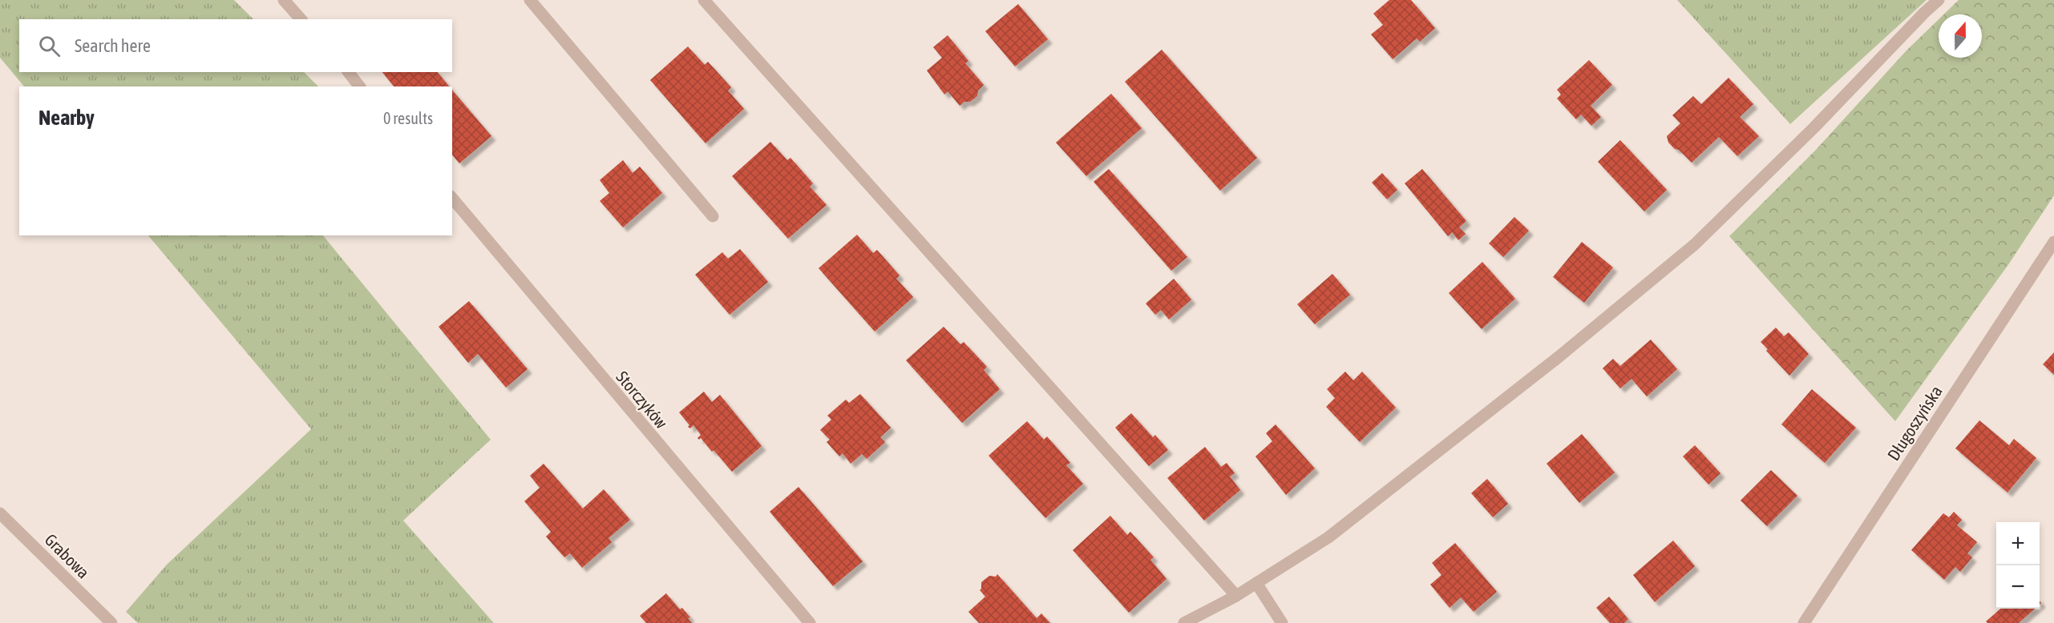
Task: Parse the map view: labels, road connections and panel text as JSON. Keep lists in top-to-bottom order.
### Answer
{
  "streets": {
    "street": ["Storczyków", "Długoszyńska", "Grabowa"]
  },
  "north": "top",
  "page": {
    "search": "Search here",
    "heading": ["Nearby", "0 results"],
    "map_buttons": ["+", "−"]
  }
}
